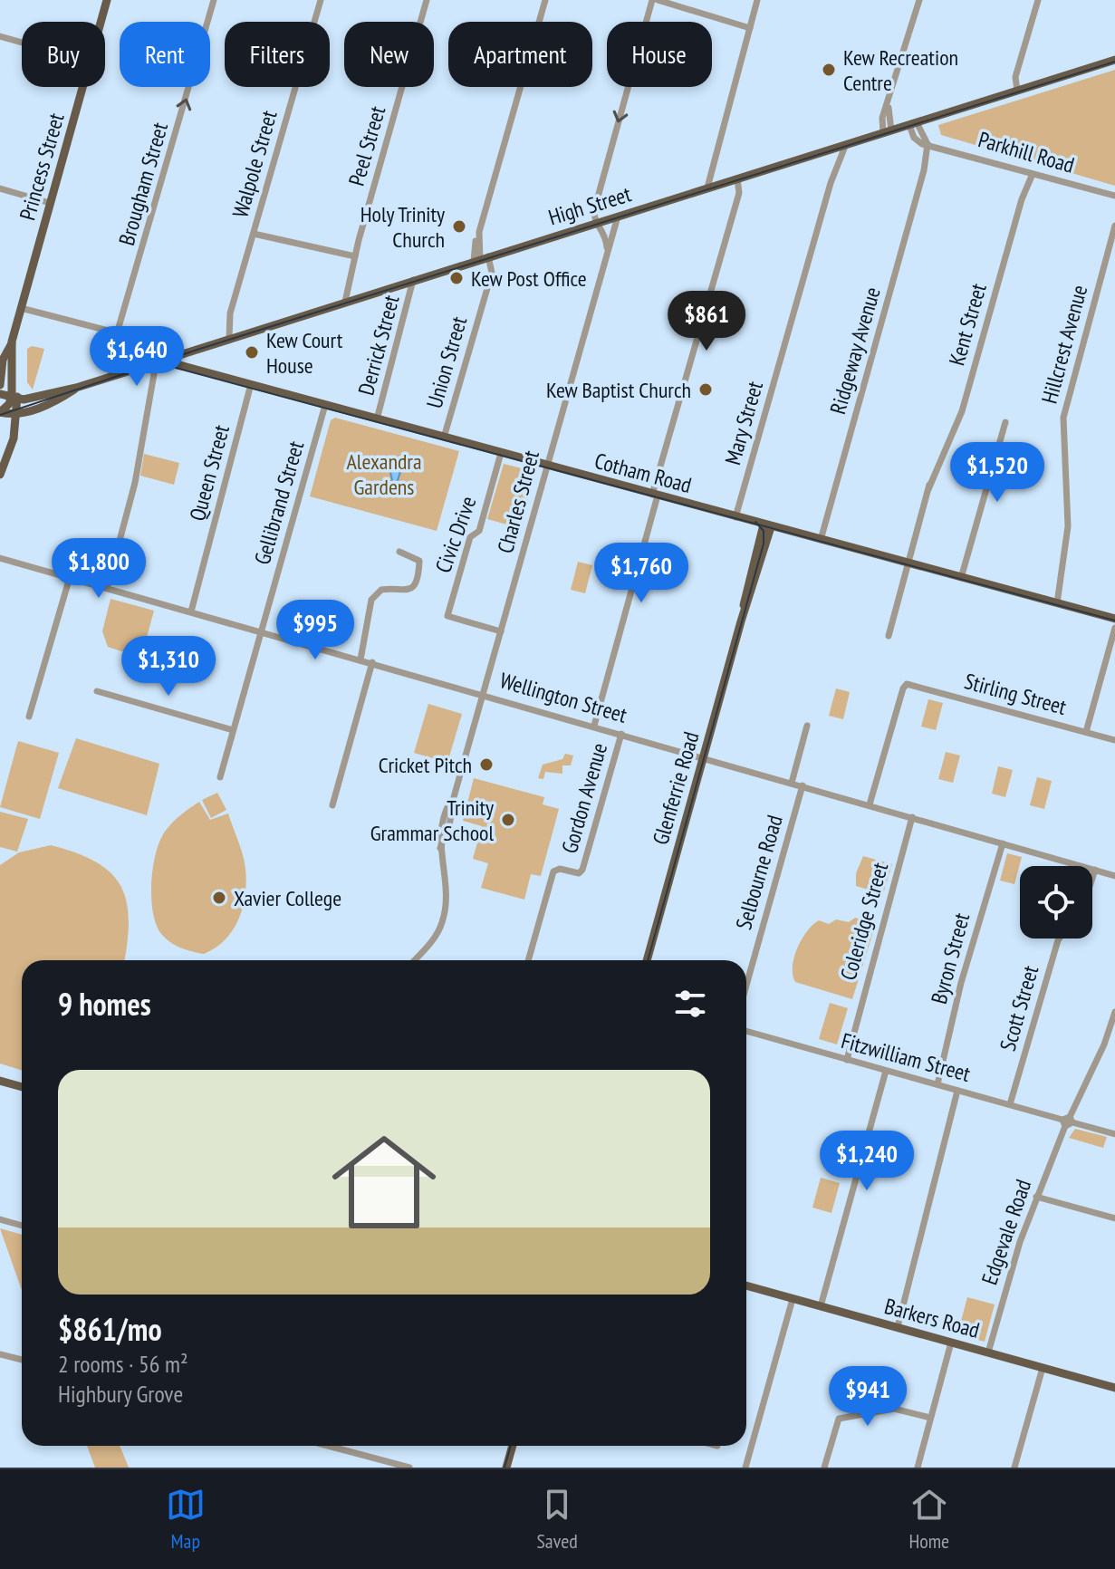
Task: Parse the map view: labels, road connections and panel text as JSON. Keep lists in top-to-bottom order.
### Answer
{
  "streets": {
    "main road": [
      "Princess Street",
      "High Street",
      "Cotham Road",
      "Glenferrie Road",
      "Barkers Road"
    ],
    "street": [
      "Peel Street",
      "Parkhill Road",
      "Walpole Street",
      "Brougham Street",
      "Kent Street",
      "Hillcrest Avenue",
      "Derrick Street",
      "Ridgeway Avenue",
      "Union Street",
      "Mary Street",
      "Queen Street",
      "Charles Street",
      "Gellibrand Street",
      "Civic Drive",
      "Stirling Street",
      "Wellington Street",
      "Gordon Avenue",
      "Selbourne Road",
      "Coleridge Street",
      "Byron Street",
      "Scott Street",
      "Fitzwilliam Street",
      "Edgevale Road"
    ]
  },
  "crossings": [
    ["Peel Street", "High Street"],
    ["Parkhill Road", "High Street"],
    ["Parkhill Road", "Kent Street"],
    ["Parkhill Road", "Ridgeway Avenue"],
    ["Walpole Street", "High Street"],
    ["Princess Street", "High Street"],
    ["Brougham Street", "High Street"],
    ["High Street", "Derrick Street"],
    ["High Street", "Union Street"],
    ["High Street", "Mary Street"],
    ["High Street", "Cotham Road"],
    ["High Street", "Charles Street"],
    ["Kent Street", "Cotham Road"],
    ["Hillcrest Avenue", "Cotham Road"],
    ["Derrick Street", "Cotham Road"],
    ["Ridgeway Avenue", "Cotham Road"],
    ["Union Street", "Cotham Road"],
    ["Mary Street", "Cotham Road"],
    ["Queen Street", "Cotham Road"],
    ["Queen Street", "Wellington Street"],
    ["Cotham Road", "Charles Street"],
    ["Cotham Road", "Gellibrand Street"],
    ["Cotham Road", "Civic Drive"],
    ["Cotham Road", "Glenferrie Road"],
    ["Charles Street", "Civic Drive"],
    ["Charles Street", "Wellington Street"],
    ["Gellibrand Street", "Wellington Street"],
    ["Stirling Street", "Wellington Street"],
    ["Wellington Street", "Glenferrie Road"],
    ["Wellington Street", "Gordon Avenue"],
    ["Wellington Street", "Selbourne Road"],
    ["Wellington Street", "Coleridge Street"],
    ["Wellington Street", "Byron Street"],
    ["Coleridge Street", "Fitzwilliam Street"],
    ["Byron Street", "Fitzwilliam Street"],
    ["Scott Street", "Fitzwilliam Street"],
    ["Fitzwilliam Street", "Edgevale Road"],
    ["Edgevale Road", "Barkers Road"]
  ],
  "one_way": ["Brougham Street"],
  "parks": ["Alexandra Gardens"],
  "places": [
    "Kew Recreation Centre",
    "Holy Trinity Church",
    "Kew Post Office",
    "Kew Court House",
    "Kew Baptist Church",
    "Cricket Pitch",
    "Trinity Grammar School",
    "Xavier College"
  ],
  "page": {
    "chip": [
      "Buy",
      "Rent",
      "Filters",
      "New",
      "Apartment",
      "House"
    ],
    "price": [
      "$861",
      "$1,640",
      "$1,520",
      "$1,800",
      "$1,760",
      "$995",
      "$1,310",
      "$1,240",
      "$941"
    ],
    "heading": "9 homes",
    "list": [
      {
        "name": "$861/mo",
        "note": "2 rooms · 56 m² · Highbury Grove"
      }
    ],
    "tabs": ["Map", "Saved", "Home"]
  }
}
